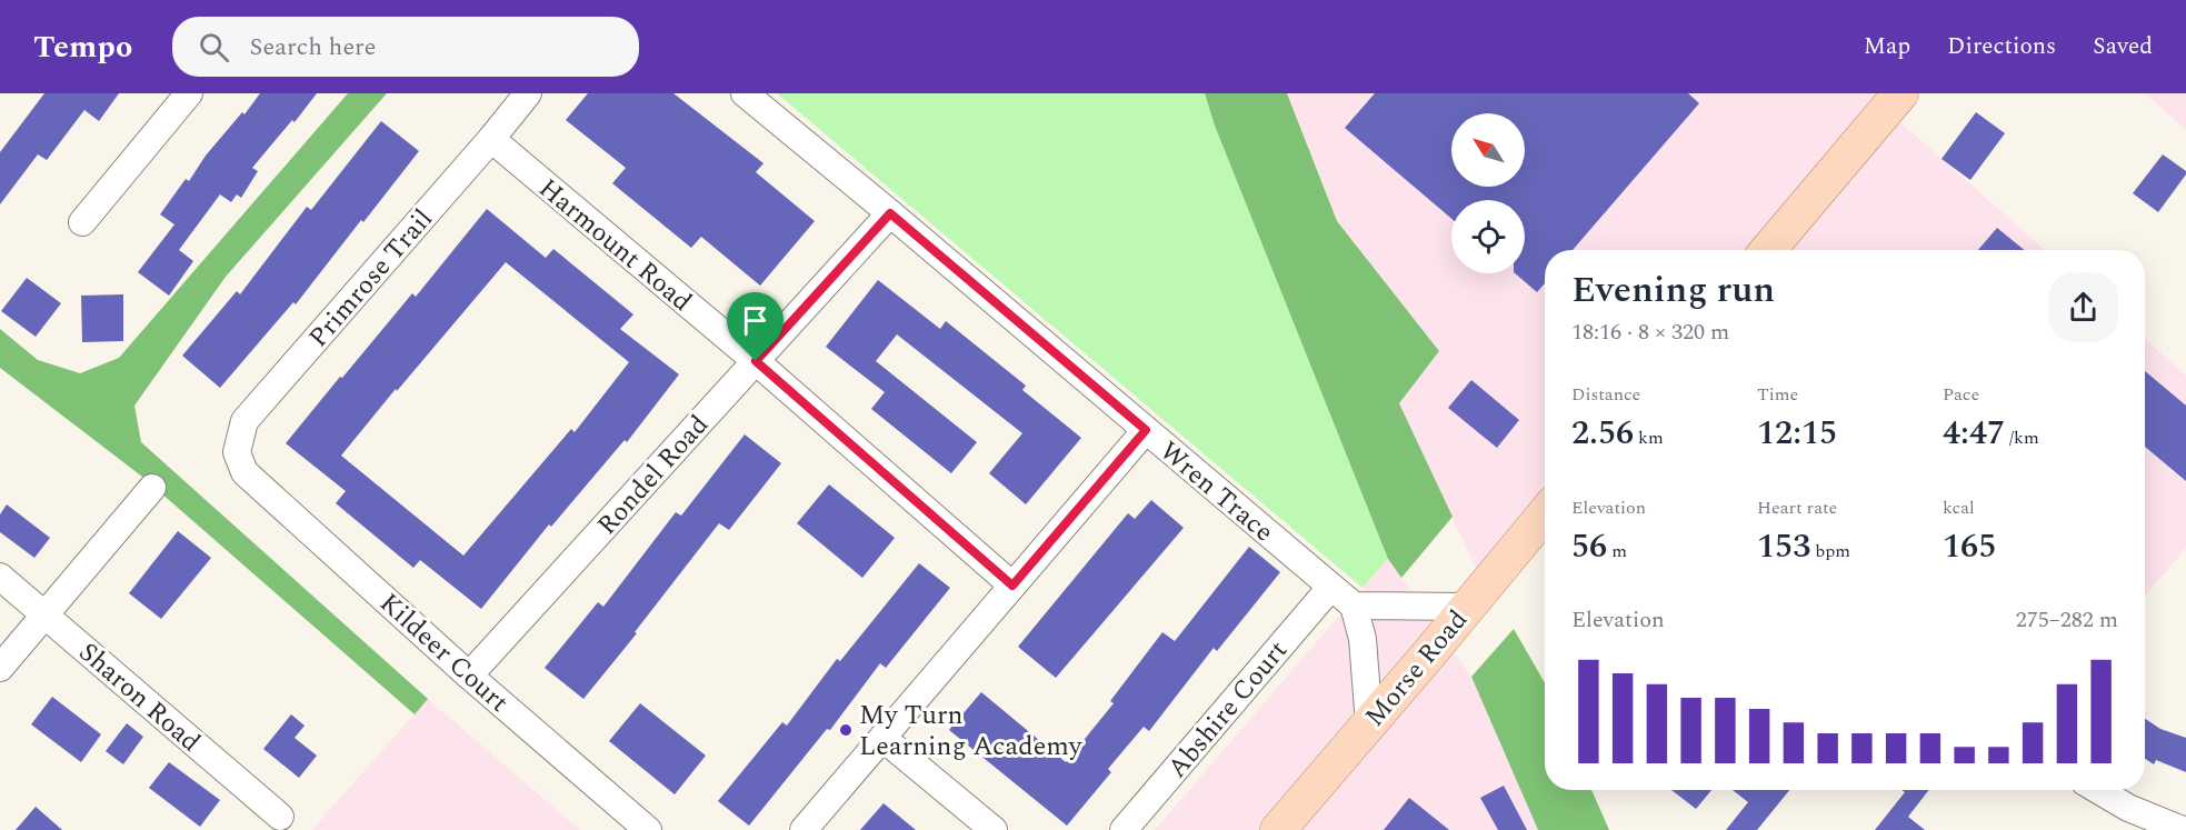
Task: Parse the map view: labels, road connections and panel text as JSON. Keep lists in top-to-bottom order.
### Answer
{
  "streets": {
    "main road": ["Morse Road"],
    "street": [
      "Harmount Road",
      "Primrose Trail",
      "Rondel Road",
      "Wren Trace",
      "Kildeer Court",
      "Sharon Road",
      "Abshire Court"
    ]
  },
  "crossings": [
    ["Harmount Road", "Primrose Trail"],
    ["Harmount Road", "Rondel Road"],
    ["Primrose Trail", "Kildeer Court"],
    ["Rondel Road", "Wren Trace"],
    ["Rondel Road", "Kildeer Court"],
    ["Wren Trace", "Abshire Court"]
  ],
  "places": ["My Turn Learning Academy"],
  "north": "top left",
  "page": {
    "header": "Tempo",
    "search": "Search here",
    "nav": ["Map", "Directions", "Saved"],
    "heading": ["Evening run", "18:16 · 8 × 320 m"],
    "stats": [
      ["Distance", "2.56 km"],
      ["Time", "12:15"],
      ["Pace", "4:47 /km"],
      ["Elevation", "56 m"],
      ["Heart rate", "153 bpm"],
      ["kcal", "165"]
    ],
    "chart": ["Elevation", "275–282 m"]
  }
}
